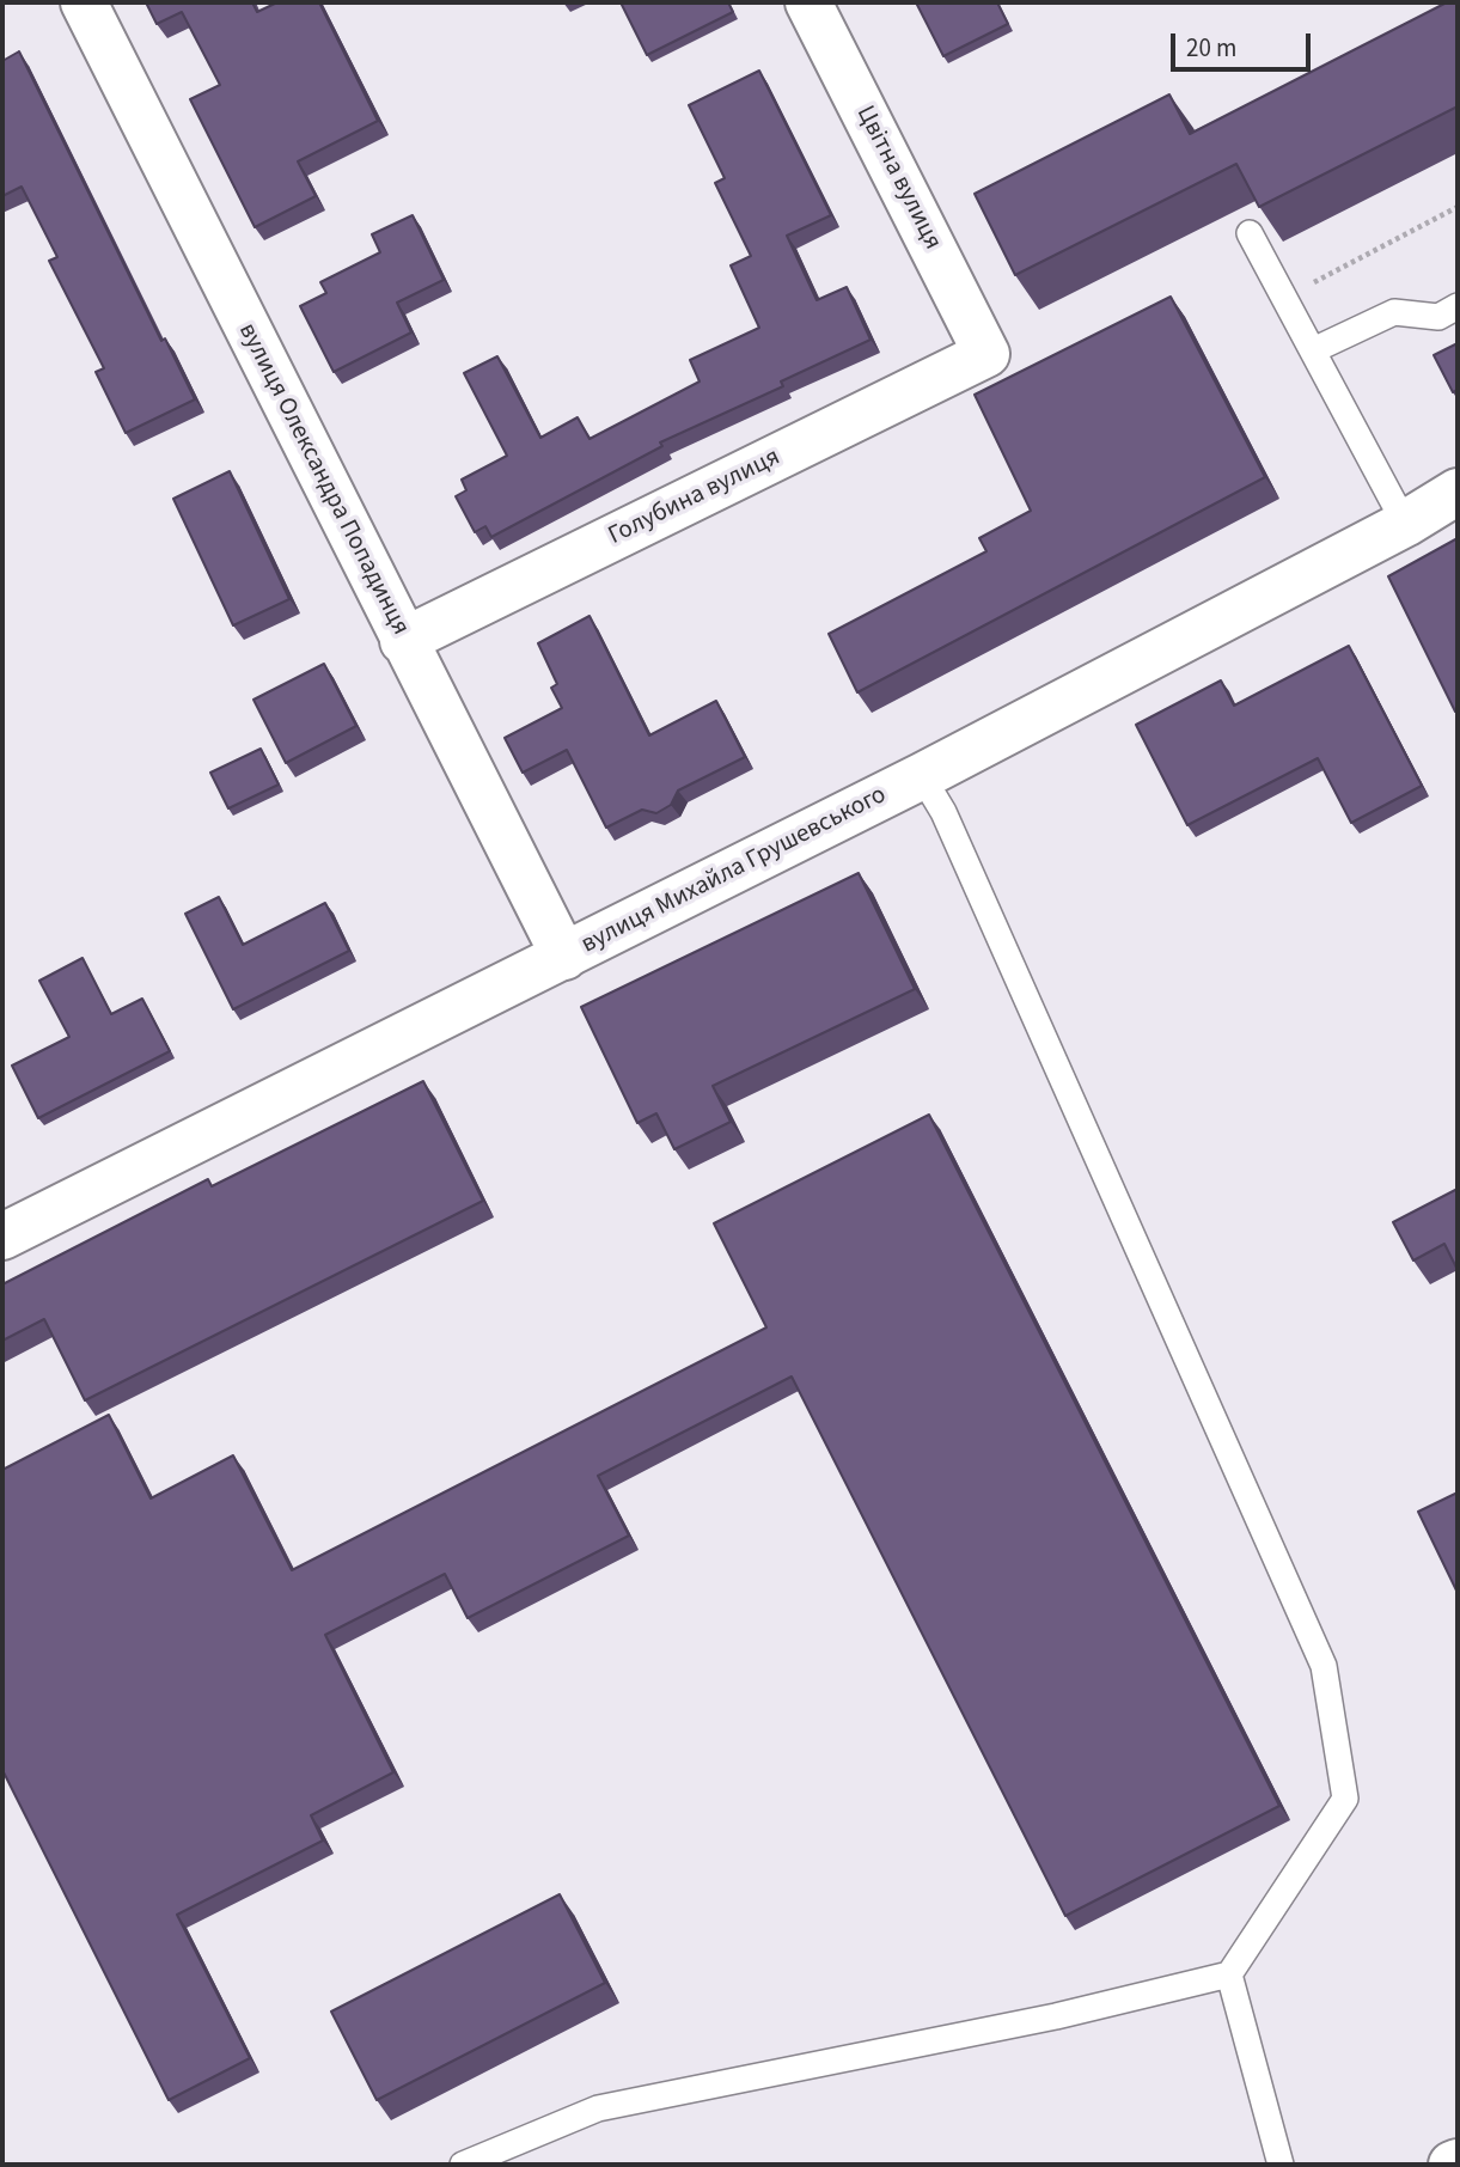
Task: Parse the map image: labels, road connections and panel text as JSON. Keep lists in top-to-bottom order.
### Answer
{
  "streets": {
    "street": [
      "Цвітна вулиця",
      "вулиця Олександра Попадинця",
      "Голубина вулиця",
      "вулиця Михайла Грушевського"
    ]
  },
  "crossings": [
    ["Цвітна вулиця", "Голубина вулиця"],
    ["вулиця Олександра Попадинця", "Голубина вулиця"],
    ["вулиця Олександра Попадинця", "вулиця Михайла Грушевського"]
  ],
  "scale_bar": "20 m"
}
